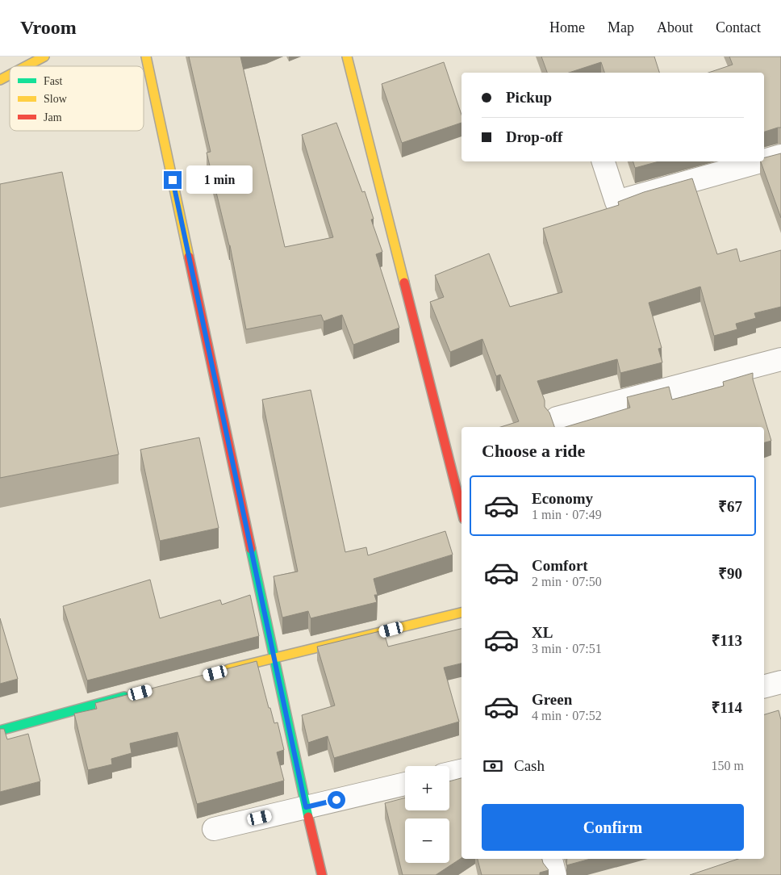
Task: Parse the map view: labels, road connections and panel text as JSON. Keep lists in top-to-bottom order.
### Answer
{
  "legend": ["Fast", "Slow", "Jam"],
  "page": {
    "header": "Vroom",
    "nav": [
      "Home",
      "Map",
      "About",
      "Contact"
    ],
    "banner": ["Pickup", "Drop-off"],
    "bubble": "1 min",
    "heading": "Choose a ride",
    "list": [
      {
        "name": "Economy",
        "note": "1 min · 07:49",
        "value": "₹67"
      },
      {
        "name": "Comfort",
        "note": "2 min · 07:50",
        "value": "₹90"
      },
      {
        "name": "XL",
        "note": "3 min · 07:51",
        "value": "₹113"
      },
      {
        "name": "Green",
        "note": "4 min · 07:52",
        "value": "₹114"
      }
    ],
    "pay": ["Cash", "150 m"],
    "map_buttons": ["+", "−"],
    "buttons": "Confirm"
  }
}
